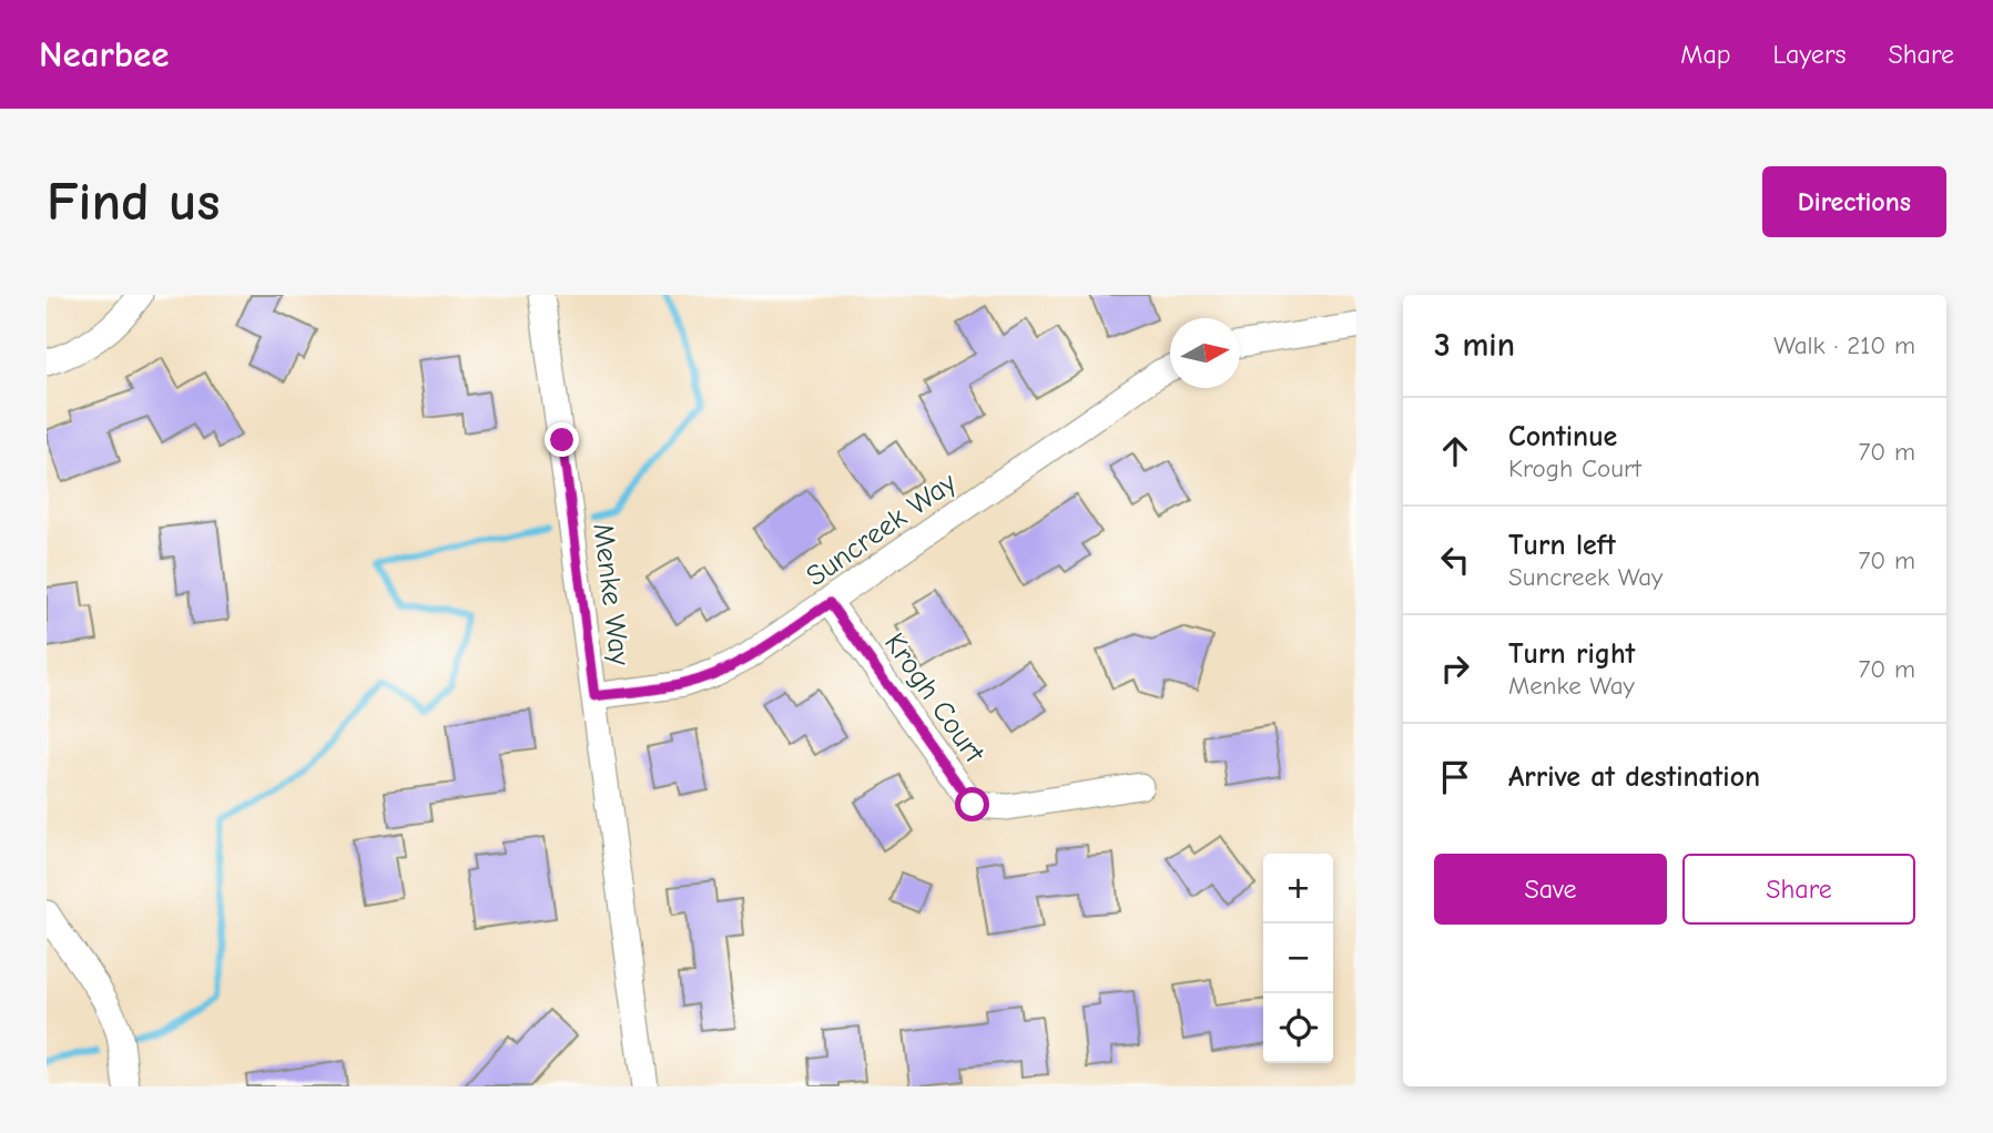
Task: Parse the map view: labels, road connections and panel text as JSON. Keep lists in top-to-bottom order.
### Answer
{
  "streets": {
    "street": ["Suncreek Way", "Menke Way", "Krogh Court"]
  },
  "crossings": [
    ["Suncreek Way", "Menke Way"],
    ["Suncreek Way", "Krogh Court"]
  ],
  "north": "right",
  "page": {
    "header": "Nearbee",
    "nav": ["Map", "Layers", "Share"],
    "buttons": [
      "Directions",
      ["Save", "Share"]
    ],
    "title": "Find us",
    "heading": ["3 min", "Walk · 210 m"],
    "list": [
      ["Continue", "Krogh Court", "70 m"],
      ["Turn left", "Suncreek Way", "70 m"],
      ["Turn right", "Menke Way", "70 m"],
      "Arrive at destination"
    ],
    "map_buttons": ["+", "−"]
  }
}
